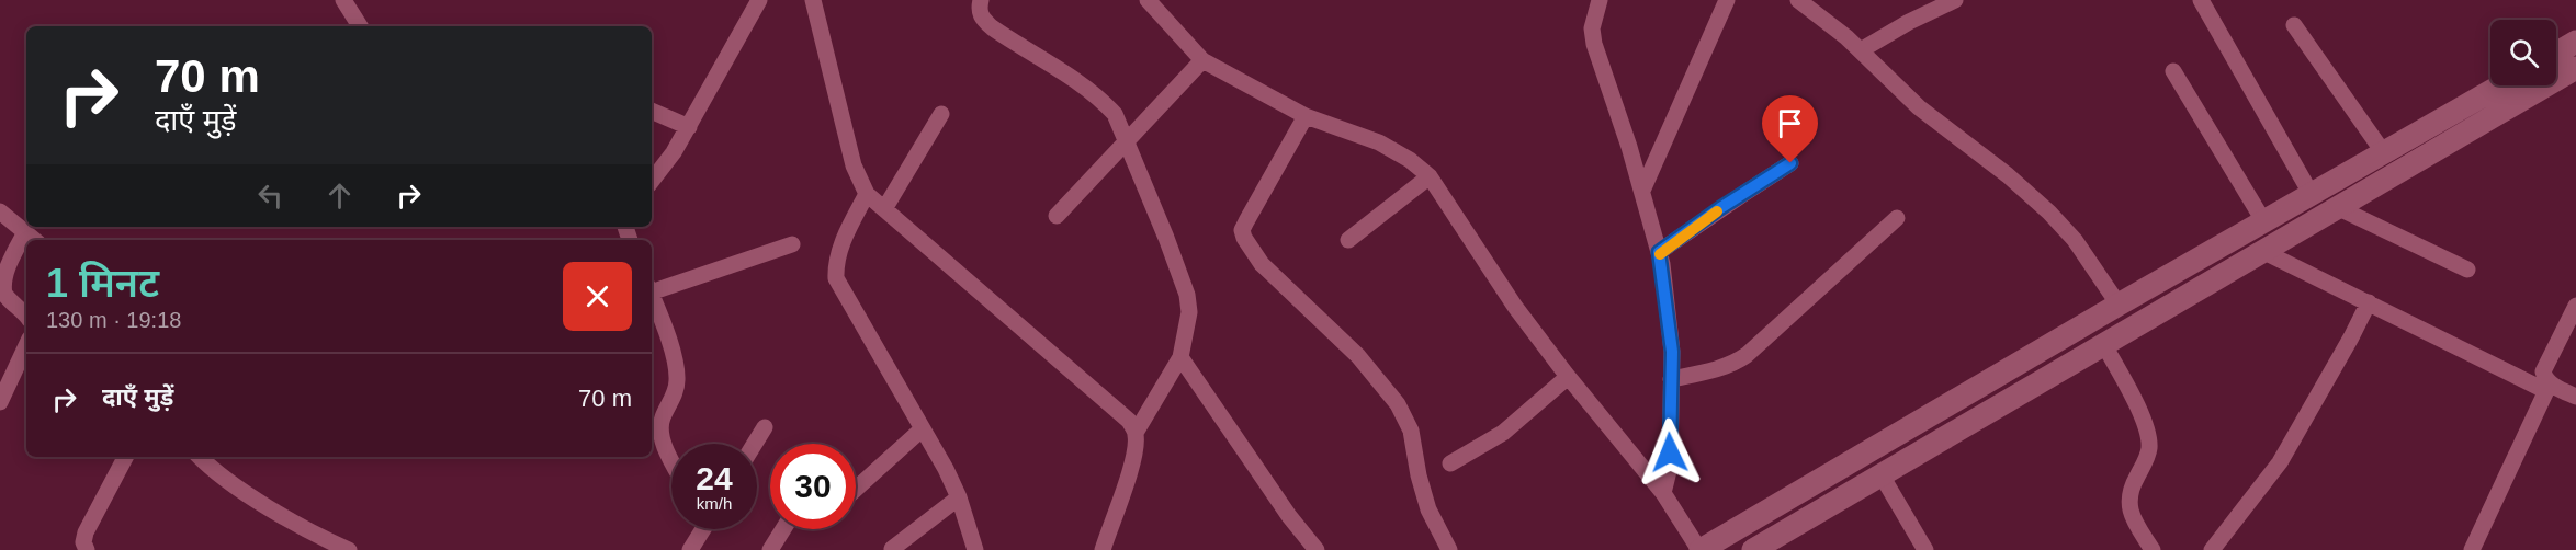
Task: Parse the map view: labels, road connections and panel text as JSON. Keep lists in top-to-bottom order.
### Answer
{
  "page": {
    "turn": ["70 m", "दाएँ मुड़ें"],
    "heading": ["1 मिनट", "130 m · 19:18"],
    "list": [
      {
        "name": "दाएँ मुड़ें",
        "value": "70 m"
      }
    ],
    "speed": "24 km/h",
    "limit": "30"
  }
}
